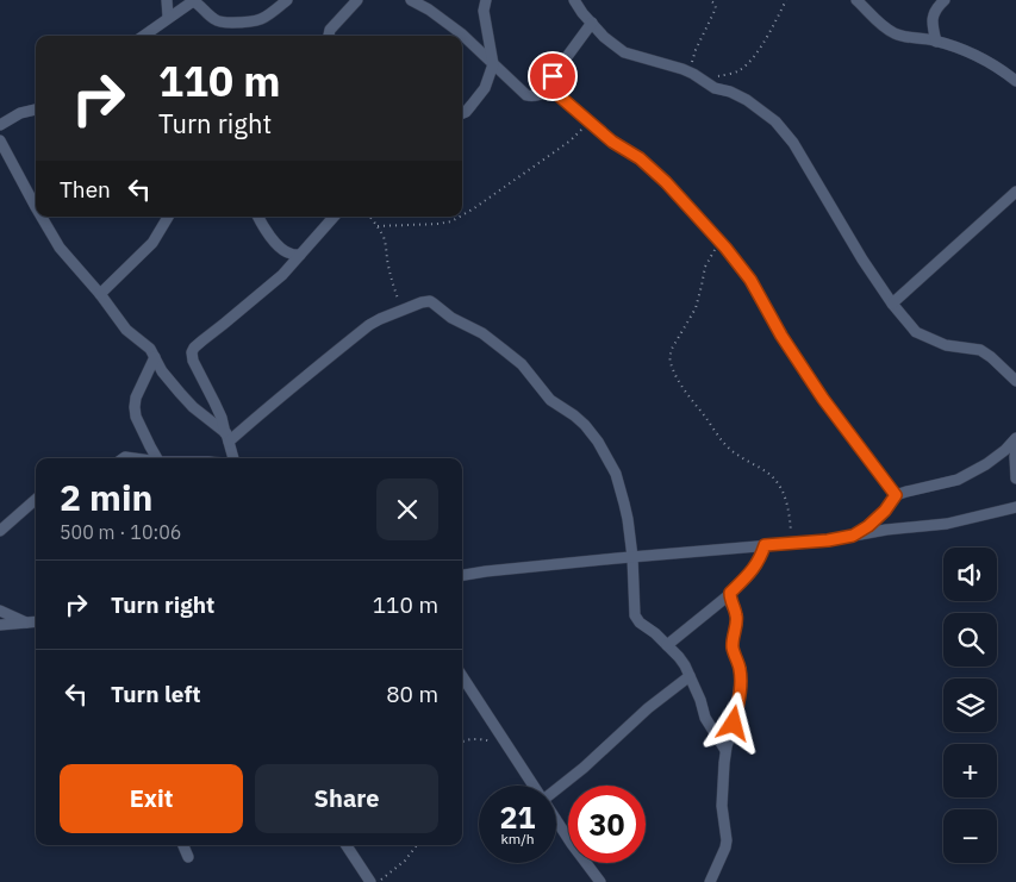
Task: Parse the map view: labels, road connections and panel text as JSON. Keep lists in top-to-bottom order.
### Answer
{
  "page": {
    "turn": ["110 m", "Turn right"],
    "then": "Then",
    "heading": ["2 min", "500 m · 10:06"],
    "map_buttons": ["+", "−"],
    "list": [
      {
        "name": "Turn right",
        "value": "110 m"
      },
      {
        "name": "Turn left",
        "value": "80 m"
      }
    ],
    "buttons": ["Exit", "Share"],
    "speed": "21 km/h",
    "limit": "30"
  }
}
